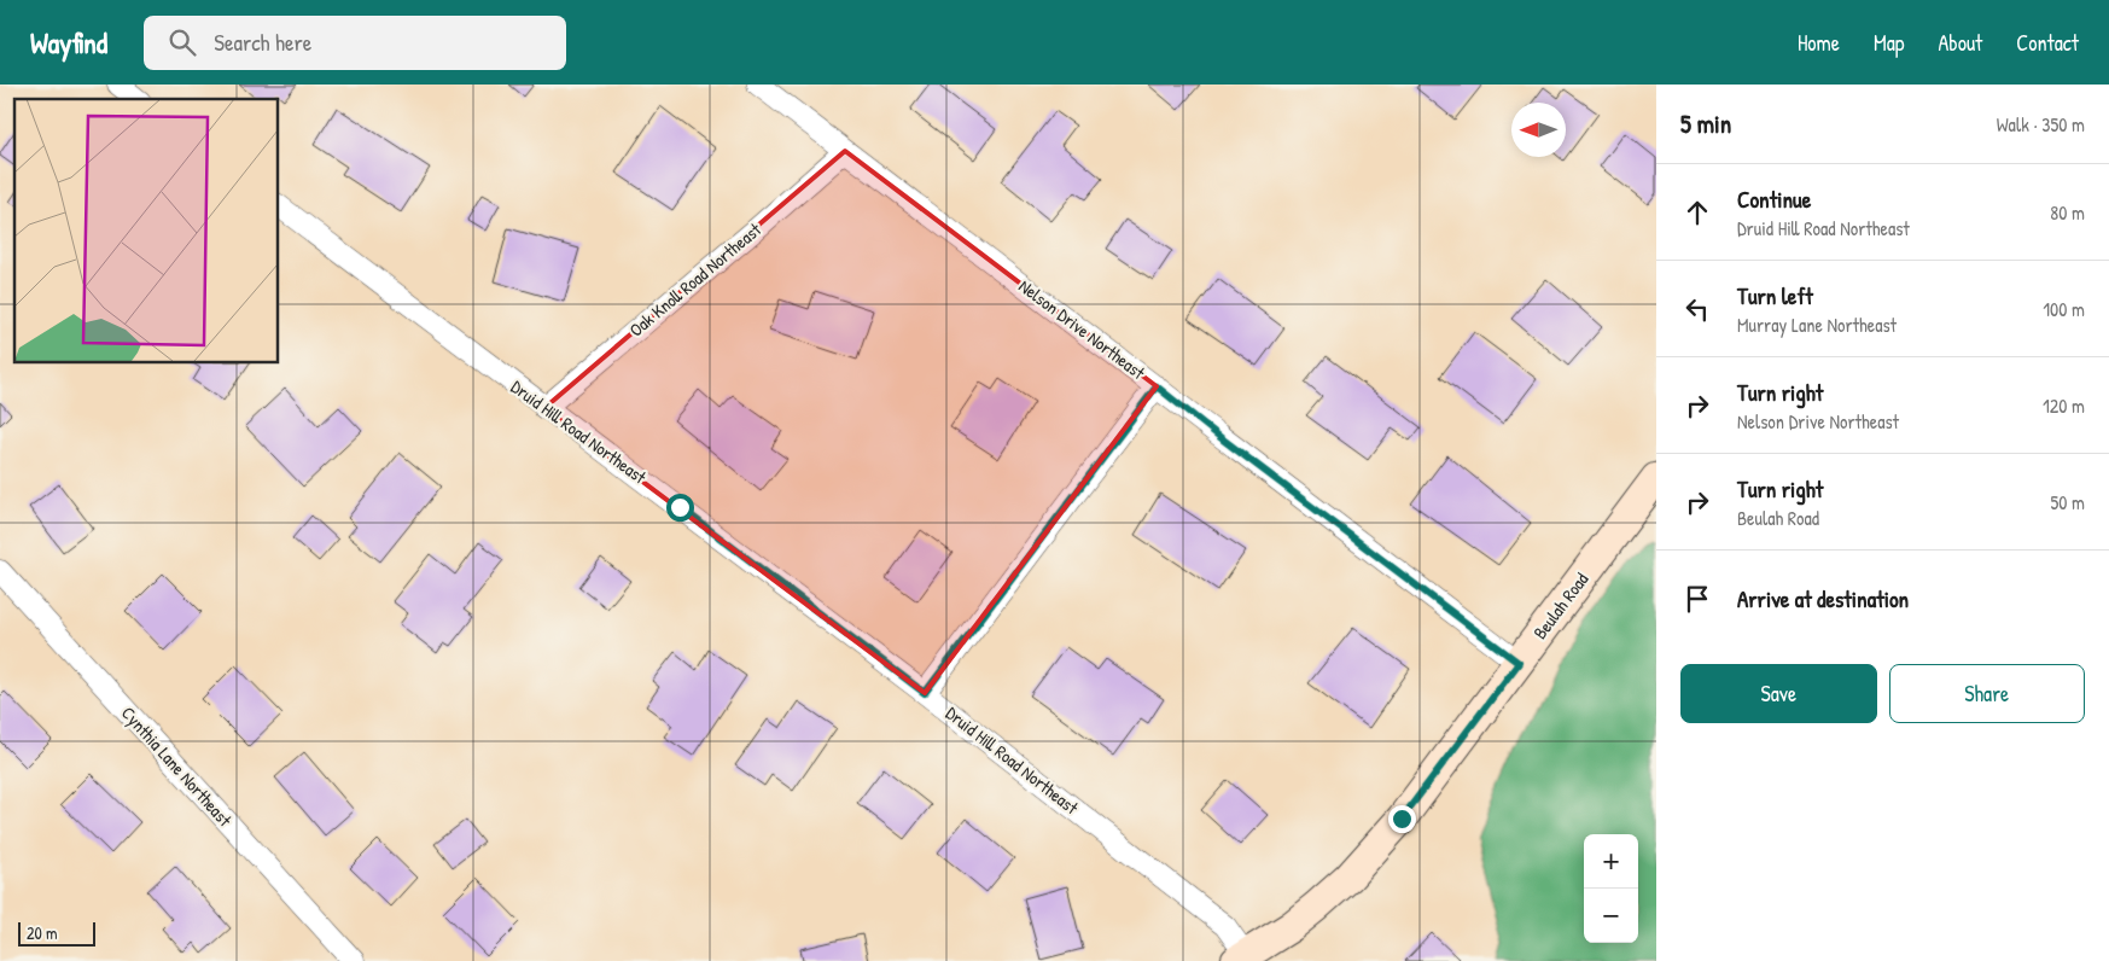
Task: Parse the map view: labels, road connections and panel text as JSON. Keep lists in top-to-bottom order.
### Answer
{
  "streets": {
    "main road": ["Beulah Road"],
    "street": [
      "Oak Knoll Road Northeast",
      "Nelson Drive Northeast",
      "Druid Hill Road Northeast",
      "Cynthia Lane Northeast"
    ]
  },
  "crossings": [
    ["Oak Knoll Road Northeast", "Nelson Drive Northeast"],
    ["Oak Knoll Road Northeast", "Druid Hill Road Northeast"],
    ["Nelson Drive Northeast", "Beulah Road"],
    ["Druid Hill Road Northeast", "Beulah Road"]
  ],
  "scale_bar": "20 m",
  "north": "left",
  "page": {
    "header": "Wayfind",
    "search": "Search here",
    "nav": [
      "Home",
      "Map",
      "About",
      "Contact"
    ],
    "heading": ["5 min", "Walk · 350 m"],
    "list": [
      ["Continue", "Druid Hill Road Northeast", "80 m"],
      ["Turn left", "Murray Lane Northeast", "100 m"],
      ["Turn right", "Nelson Drive Northeast", "120 m"],
      ["Turn right", "Beulah Road", "50 m"],
      "Arrive at destination"
    ],
    "buttons": ["Save", "Share"],
    "map_buttons": ["+", "−"],
    "scale": "20 m"
  }
}
